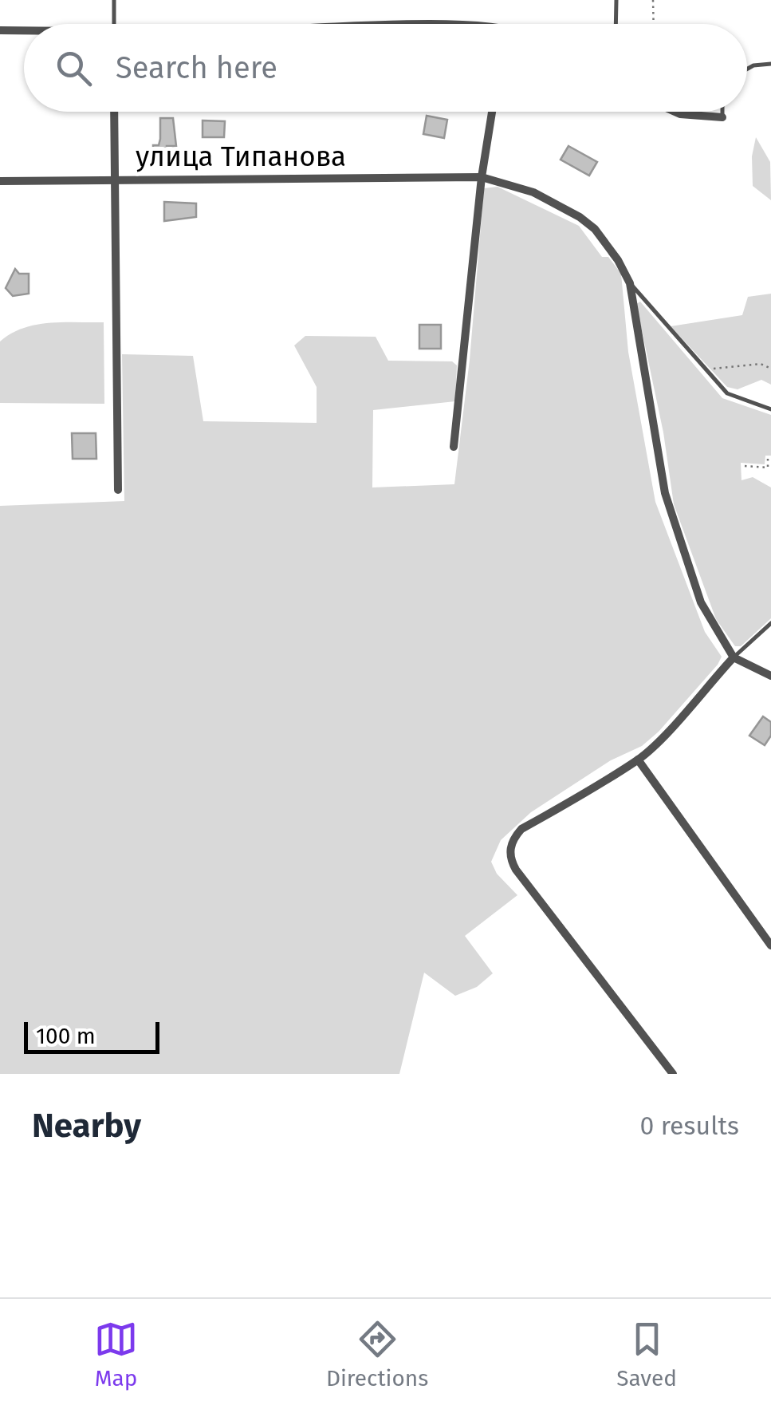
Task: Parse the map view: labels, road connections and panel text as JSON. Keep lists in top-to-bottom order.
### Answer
{
  "streets": {
    "street": ["улица Типанова"]
  },
  "scale_bar": "100 m",
  "page": {
    "search": "Search here",
    "scale": "100 m",
    "heading": ["Nearby", "0 results"],
    "nav": ["Map", "Directions", "Saved"]
  }
}
